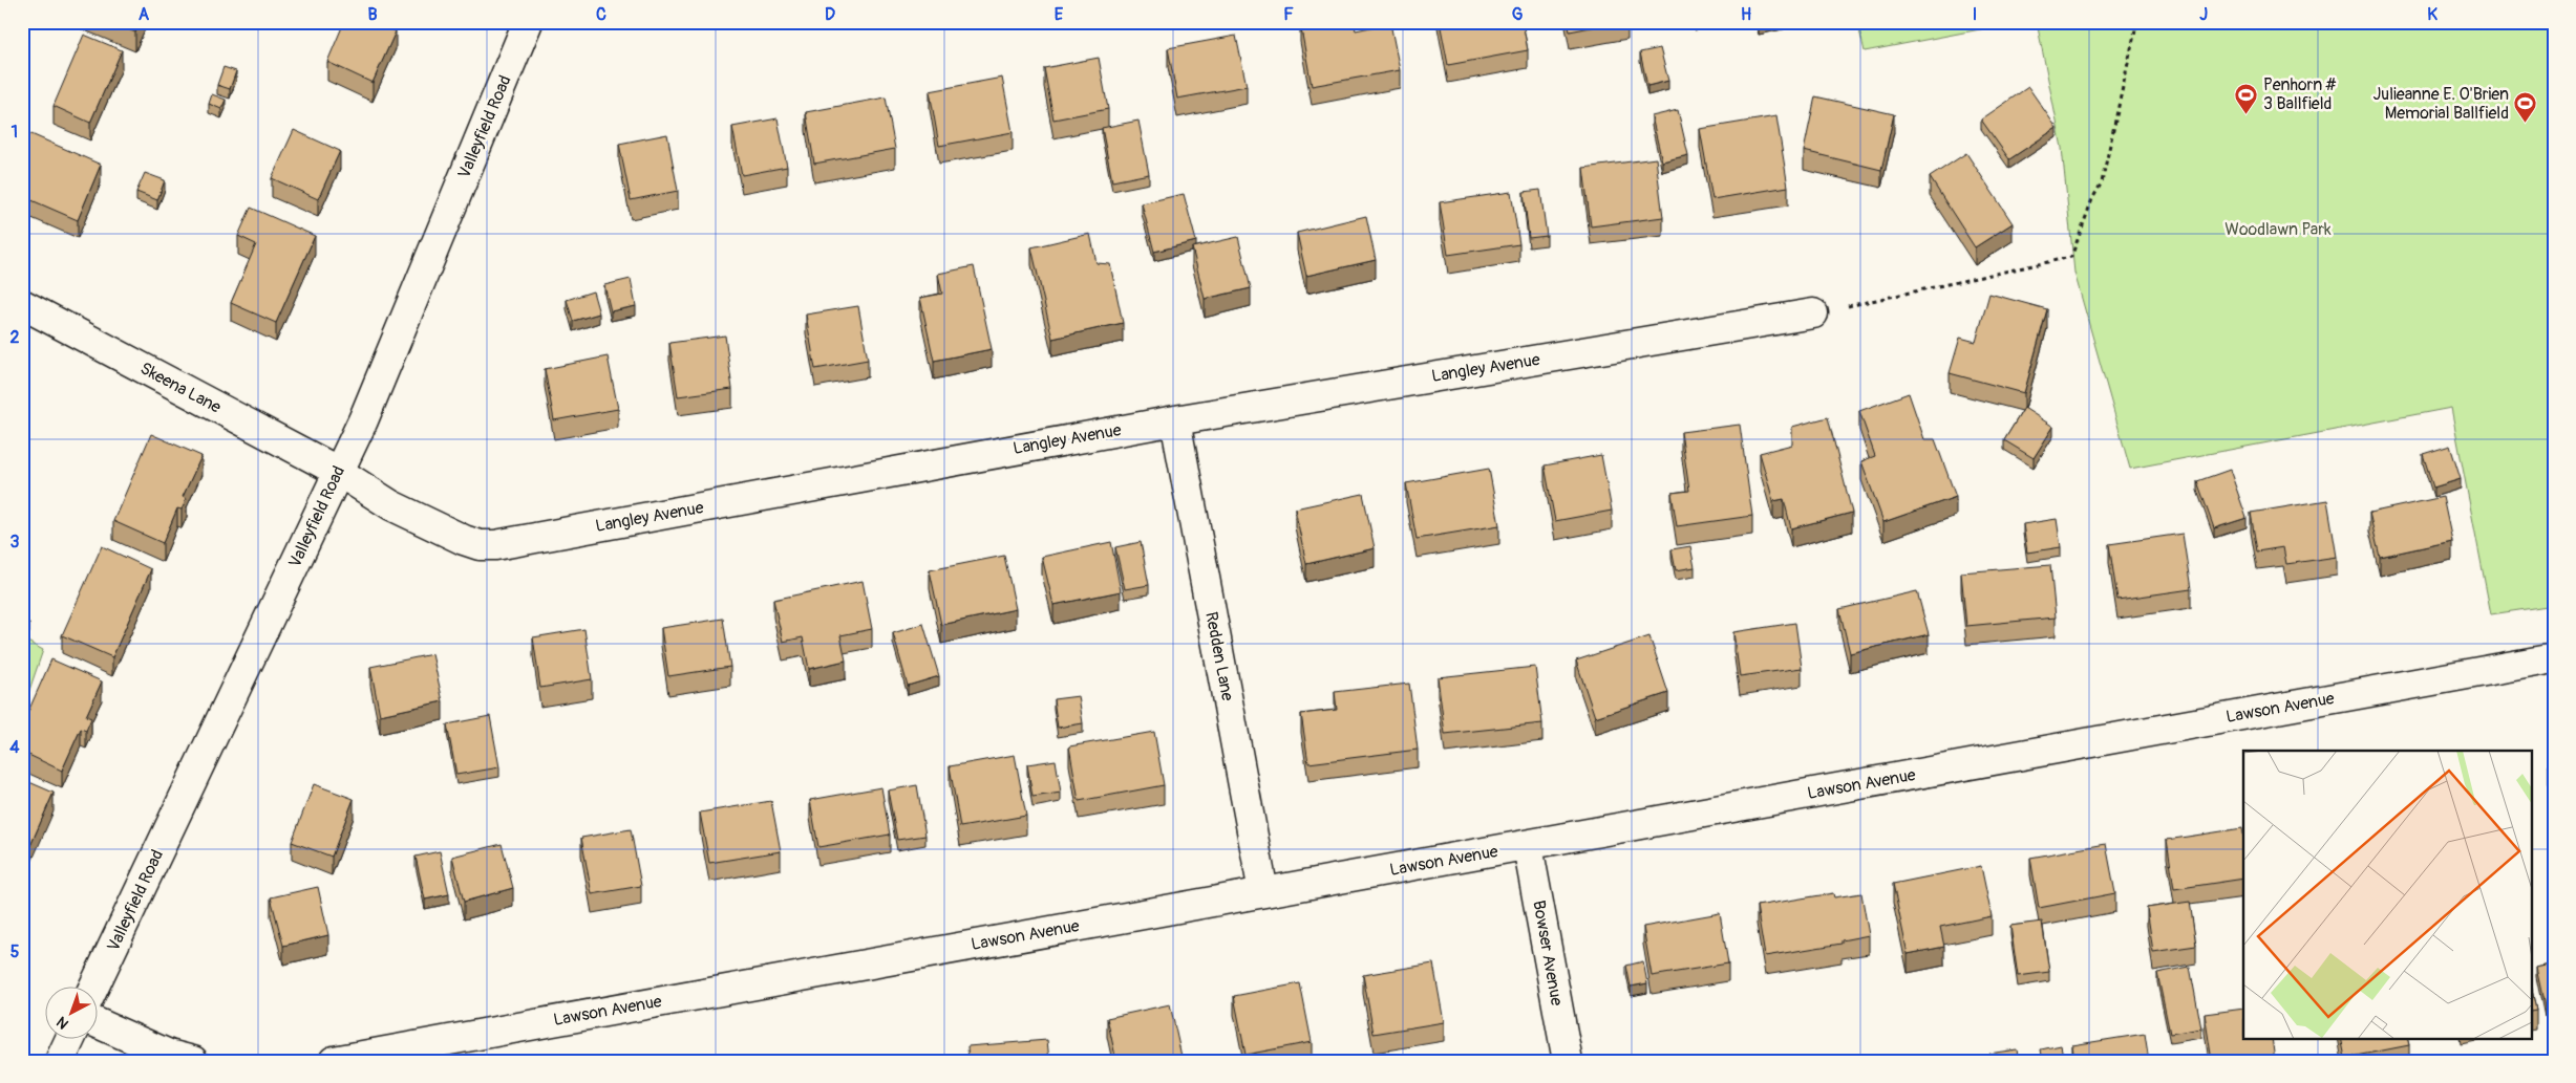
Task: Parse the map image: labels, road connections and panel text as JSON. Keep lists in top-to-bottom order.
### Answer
{
  "streets": {
    "street": [
      "Valleyfield Road",
      "Langley Avenue",
      "Skeena Lane",
      "Redden Lane",
      "Lawson Avenue",
      "Bowser Avenue"
    ]
  },
  "crossings": [
    ["Valleyfield Road", "Langley Avenue"],
    ["Valleyfield Road", "Skeena Lane"],
    ["Langley Avenue", "Skeena Lane"],
    ["Langley Avenue", "Redden Lane"],
    ["Redden Lane", "Lawson Avenue"],
    ["Lawson Avenue", "Bowser Avenue"]
  ],
  "parks": ["Woodlawn Park"],
  "places": {
    "sports": ["Penhorn # 3 Ballfield", "Julieanne E. O'Brien Memorial Ballfield"]
  },
  "north": "bottom left",
  "grid": {
    "columns": [
      "A",
      "B",
      "C",
      "D",
      "E",
      "F",
      "G",
      "H",
      "I",
      "J",
      "K"
    ],
    "rows": [
      "1",
      "2",
      "3",
      "4",
      "5"
    ]
  }
}
